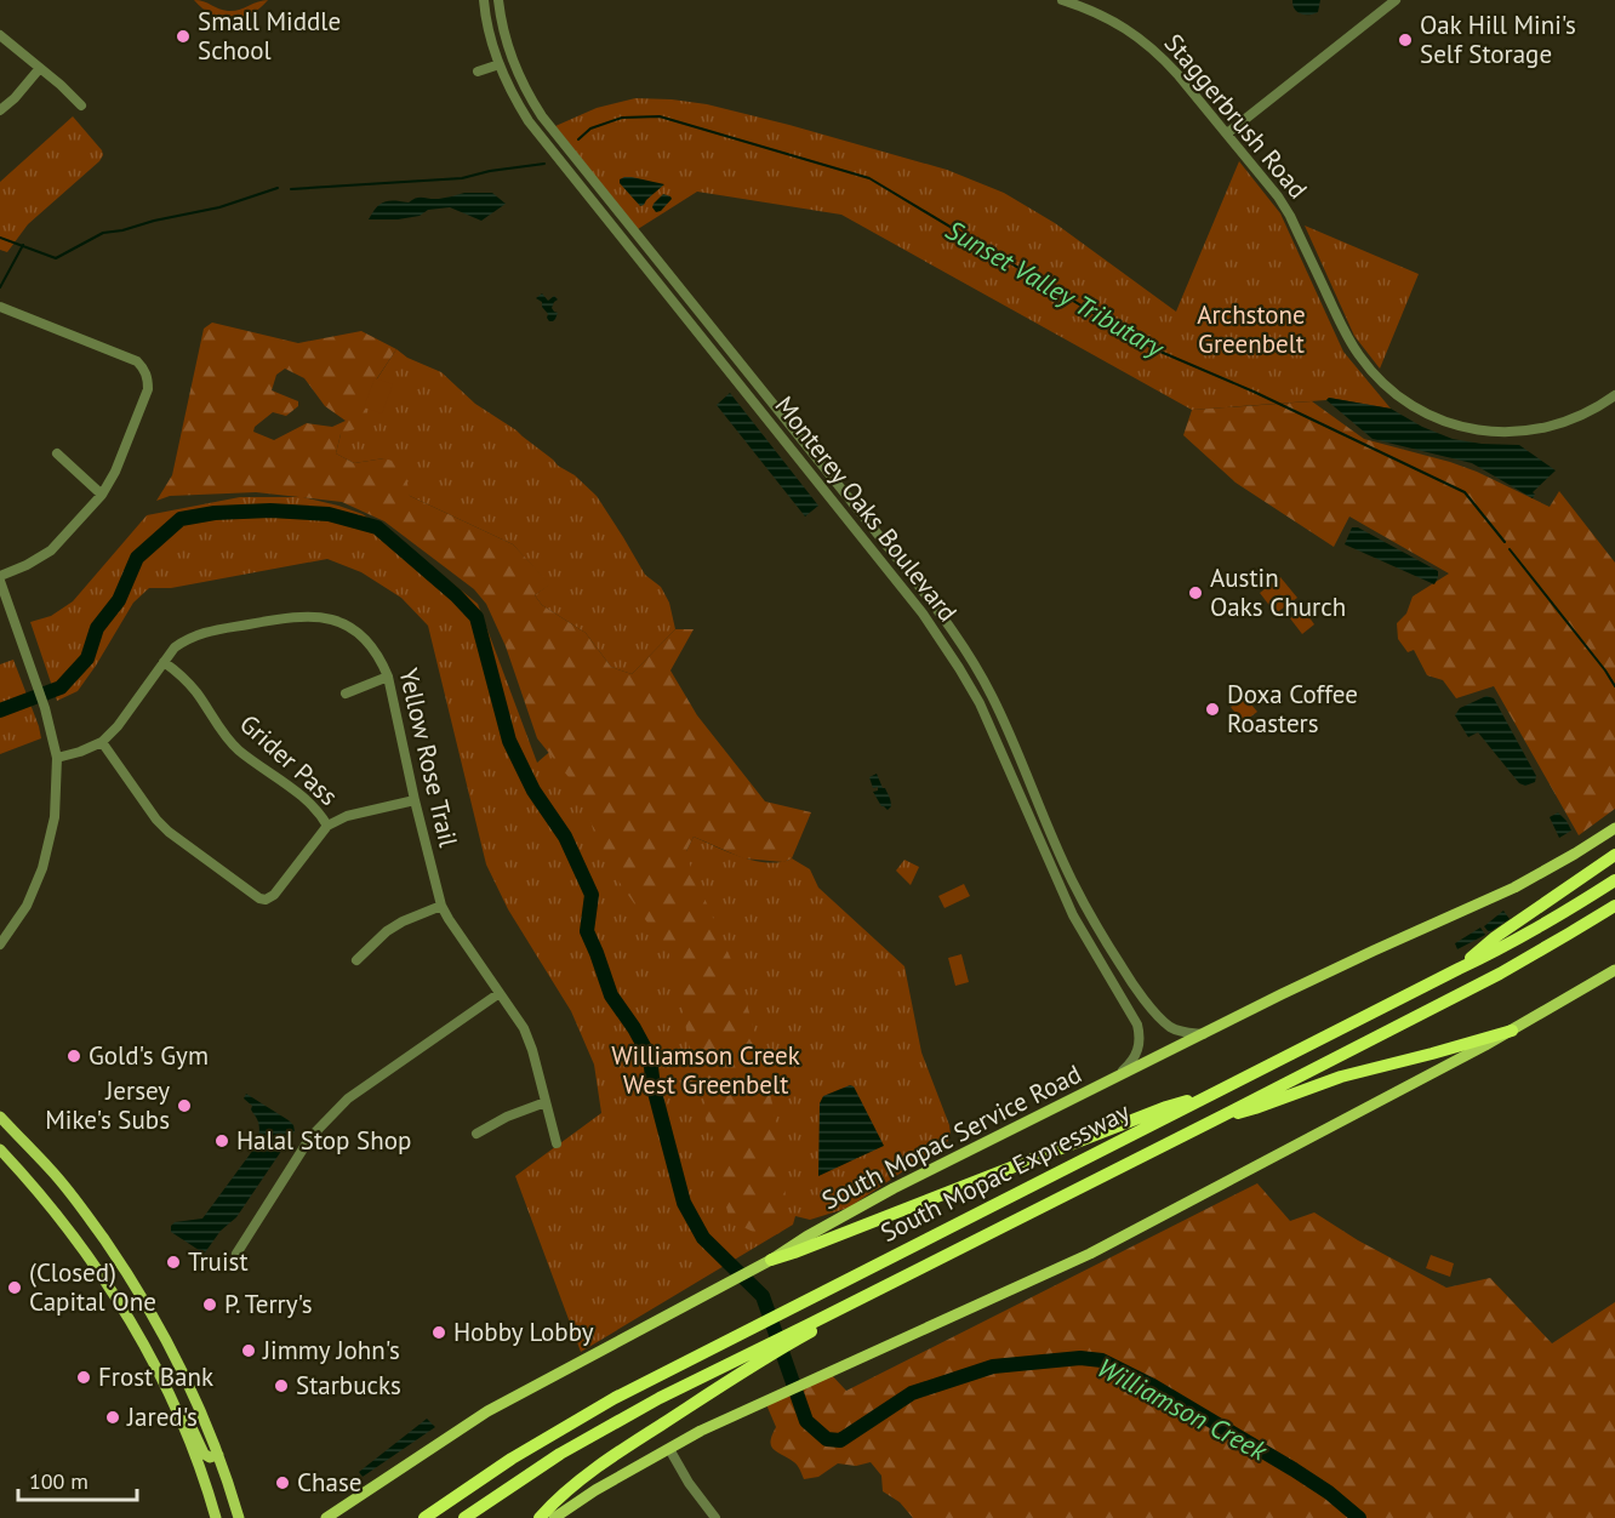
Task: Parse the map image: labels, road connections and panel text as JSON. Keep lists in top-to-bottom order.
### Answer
{
  "streets": {
    "highway": ["South Mopac Expressway"],
    "main road": ["South Mopac Service Road"],
    "street": [
      "Staggerbrush Road",
      "Monterey Oaks Boulevard",
      "Yellow Rose Trail",
      "Grider Pass"
    ]
  },
  "crossings": [
    ["Monterey Oaks Boulevard", "South Mopac Service Road"],
    ["Yellow Rose Trail", "Grider Pass"]
  ],
  "water": ["Sunset Valley Tributary", "Williamson Creek"],
  "parks": ["Archstone Greenbelt", "Williamson Creek West Greenbelt"],
  "places": [
    "Small Middle School",
    "Oak Hill Mini's Self Storage",
    "Austin Oaks Church",
    "Doxa Coffee Roasters",
    "Gold's Gym",
    "Jersey Mike's Subs",
    "Halal Stop Shop",
    "Truist",
    "(Closed) Capital One",
    "P. Terry's",
    "Hobby Lobby",
    "Jimmy John's",
    "Frost Bank",
    "Starbucks",
    "Jared's",
    "Chase"
  ],
  "scale_bar": "100 m"
}
